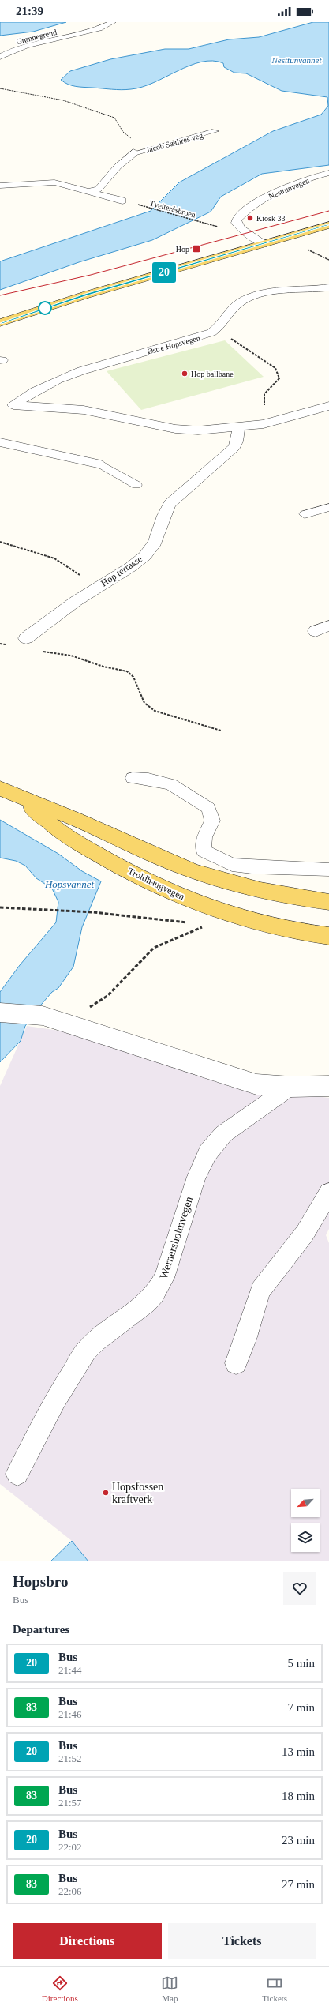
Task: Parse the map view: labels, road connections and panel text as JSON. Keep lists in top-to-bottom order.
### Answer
{
  "streets": {
    "main road": ["Troldhaugvegen"],
    "street": [
      "Grønnegrend",
      "Jacob Sæthres veg",
      "Nesttunvegen",
      "Østre Hopsvegen",
      "Hop terrasse"
    ],
    "lane": ["Wernersholmvegen"],
    "path": ["Tveiteråsbroen"]
  },
  "crossings": [
    ["Østre Hopsvegen", "Hop terrasse"]
  ],
  "water": ["Nesttunvannet", "Hopsvannet"],
  "places": {
    "other": ["Kiosk 33", "Hop ballbane", "Hopsfossen kraftverk"],
    "transit": ["Hop"]
  },
  "lines": ["bus line 20"],
  "north": "bottom left",
  "page": {
    "status": "21:39",
    "on_map": "20",
    "heading": [
      ["Hopsbro", "Bus"],
      "Departures"
    ],
    "list": [
      {
        "mark": "20",
        "name": "Bus",
        "note": "21:44",
        "value": "5 min"
      },
      {
        "mark": "83",
        "name": "Bus",
        "note": "21:46",
        "value": "7 min"
      },
      {
        "mark": "20",
        "name": "Bus",
        "note": "21:52",
        "value": "13 min"
      },
      {
        "mark": "83",
        "name": "Bus",
        "note": "21:57",
        "value": "18 min"
      },
      {
        "mark": "20",
        "name": "Bus",
        "note": "22:02",
        "value": "23 min"
      },
      {
        "mark": "83",
        "name": "Bus",
        "note": "22:06",
        "value": "27 min"
      }
    ],
    "buttons": ["Directions", "Tickets"],
    "tabs": ["Directions", "Map", "Tickets"]
  }
}
